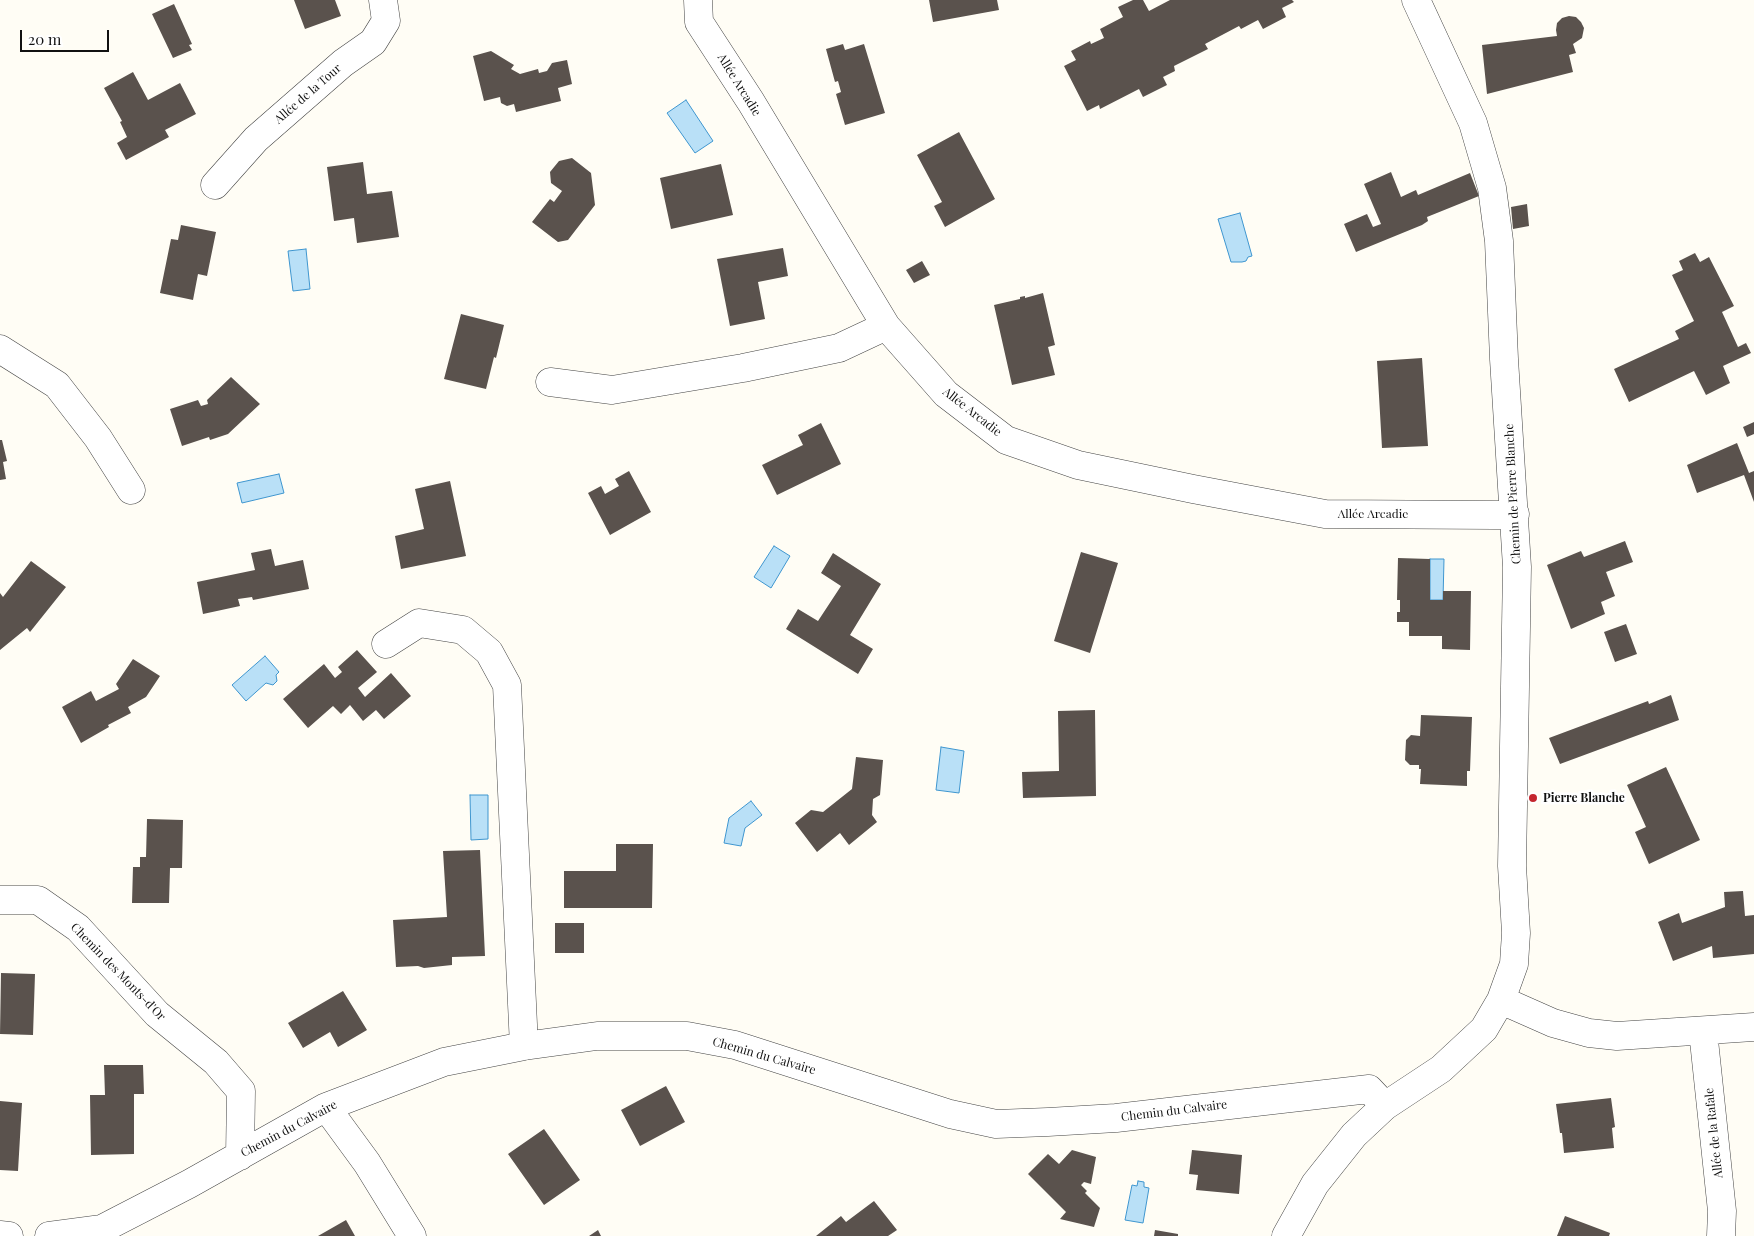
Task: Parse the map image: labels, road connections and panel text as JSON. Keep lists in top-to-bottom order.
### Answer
{
  "streets": {
    "street": [
      "Allée Arcadie",
      "Allée de la Tour",
      "Chemin de Pierre Blanche",
      "Chemin des Monts-d'Or",
      "Chemin du Calvaire",
      "Allée de la Rafale"
    ]
  },
  "crossings": [
    ["Allée Arcadie", "Chemin de Pierre Blanche"],
    ["Chemin de Pierre Blanche", "Chemin du Calvaire"],
    ["Chemin des Monts-d'Or", "Chemin du Calvaire"]
  ],
  "places": ["Pierre Blanche"],
  "scale_bar": "20 m"
}
